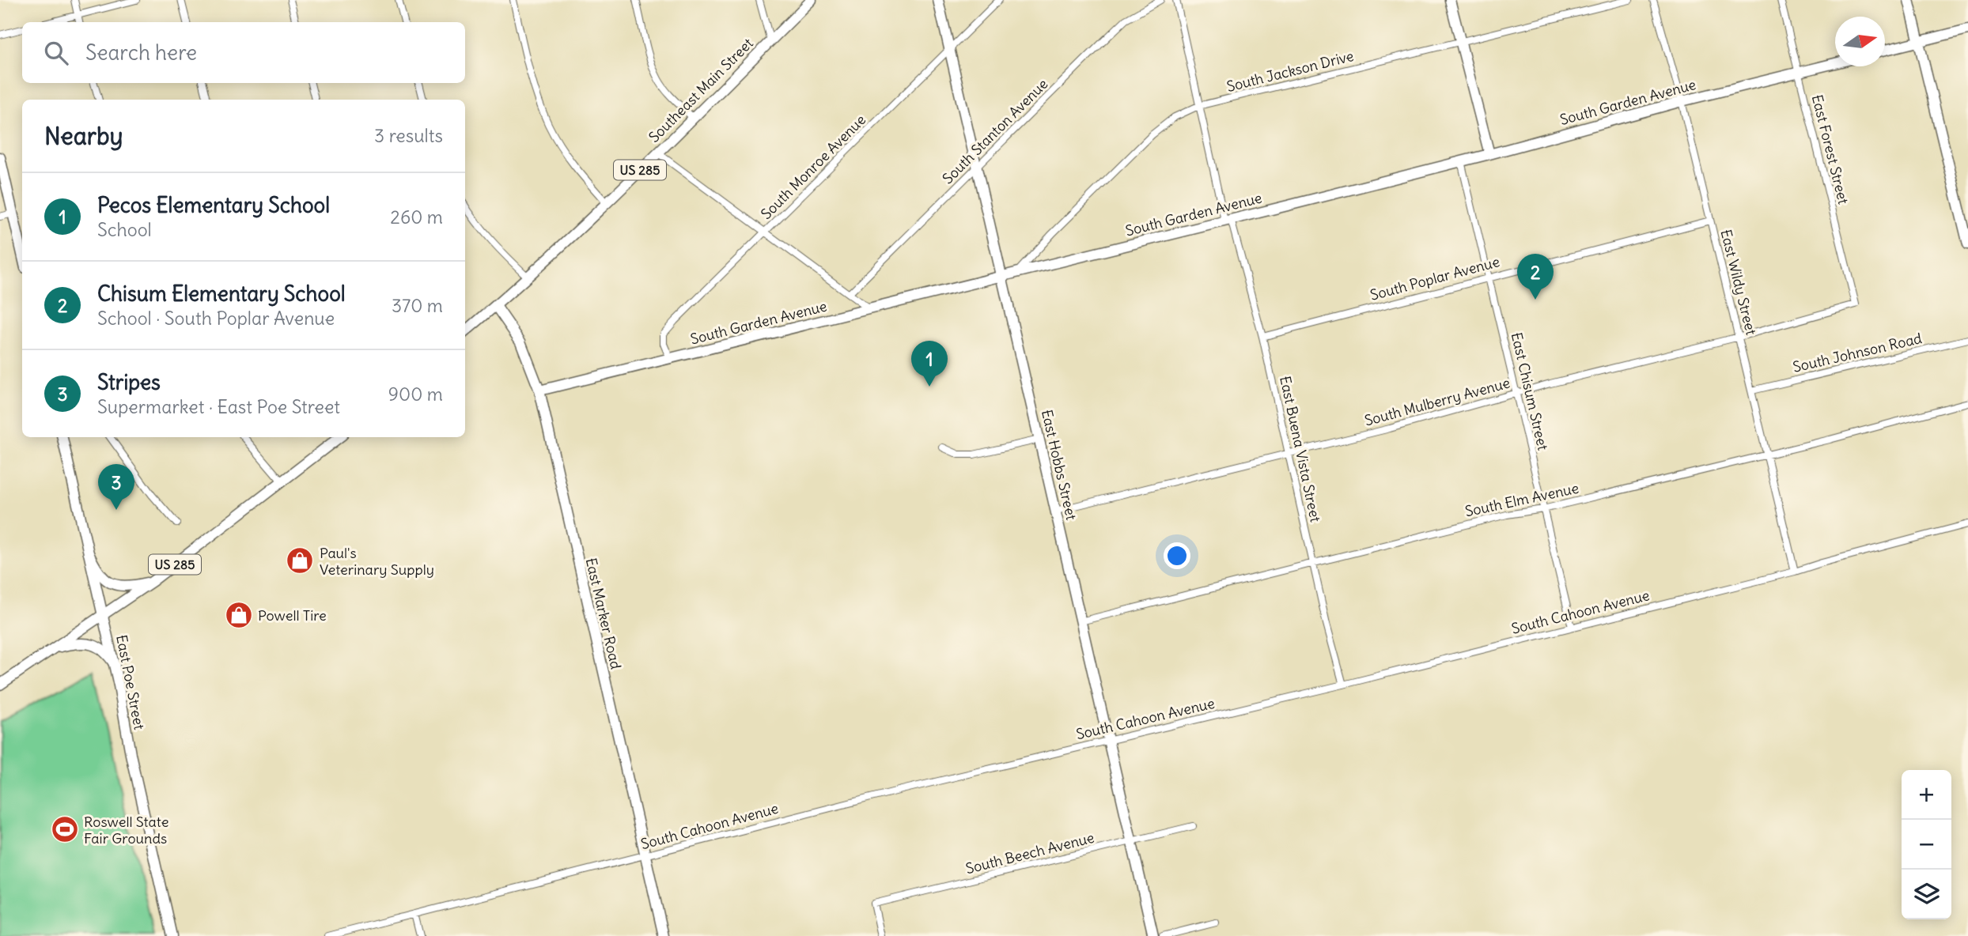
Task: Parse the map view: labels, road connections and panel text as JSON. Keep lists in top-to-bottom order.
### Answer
{
  "streets": {
    "street": [
      "South Jackson Drive",
      "Southeast Main Street",
      "South Garden Avenue",
      "South Stanton Avenue",
      "East Forest Street",
      "South Monroe Avenue",
      "US 285",
      "South Poplar Avenue",
      "East Wildy Street",
      "South Johnson Road",
      "East Chisum Street",
      "South Mulberry Avenue",
      "East Buena Vista Street",
      "East Hobbs Street",
      "South Elm Avenue",
      "South Cahoon Avenue",
      "East Marker Road",
      "East Poe Street",
      "South Beech Avenue"
    ]
  },
  "crossings": [
    ["South Jackson Drive", "South Garden Avenue"],
    ["South Jackson Drive", "East Buena Vista Street"],
    ["Southeast Main Street", "East Marker Road"],
    ["South Garden Avenue", "East Forest Street"],
    ["South Garden Avenue", "South Monroe Avenue"],
    ["South Garden Avenue", "East Wildy Street"],
    ["South Garden Avenue", "East Chisum Street"],
    ["South Garden Avenue", "East Buena Vista Street"],
    ["South Garden Avenue", "East Hobbs Street"],
    ["South Garden Avenue", "East Marker Road"],
    ["South Stanton Avenue", "East Hobbs Street"],
    ["East Forest Street", "South Mulberry Avenue"],
    ["South Monroe Avenue", "East Hobbs Street"],
    ["US 285", "East Poe Street"],
    ["South Poplar Avenue", "East Wildy Street"],
    ["South Poplar Avenue", "East Chisum Street"],
    ["South Poplar Avenue", "East Buena Vista Street"],
    ["East Wildy Street", "South Johnson Road"],
    ["East Wildy Street", "South Mulberry Avenue"],
    ["East Wildy Street", "South Elm Avenue"],
    ["East Wildy Street", "South Cahoon Avenue"],
    ["East Chisum Street", "South Mulberry Avenue"],
    ["East Chisum Street", "South Elm Avenue"],
    ["East Chisum Street", "South Cahoon Avenue"],
    ["South Mulberry Avenue", "East Buena Vista Street"],
    ["South Mulberry Avenue", "East Hobbs Street"],
    ["East Buena Vista Street", "South Elm Avenue"],
    ["East Buena Vista Street", "South Cahoon Avenue"],
    ["East Hobbs Street", "South Elm Avenue"],
    ["East Hobbs Street", "South Cahoon Avenue"],
    ["East Hobbs Street", "South Beech Avenue"],
    ["South Cahoon Avenue", "East Marker Road"]
  ],
  "places": {
    "shop": ["Paul's Veterinary Supply", "Powell Tire"],
    "sports": ["Roswell State Fair Grounds"]
  },
  "north": "right",
  "page": {
    "search": "Search here",
    "heading": ["Nearby", "3 results"],
    "list": [
      {
        "mark": "1",
        "name": "Pecos Elementary School",
        "note": "School",
        "value": "260 m"
      },
      {
        "mark": "2",
        "name": "Chisum Elementary School",
        "note": "School · South Poplar Avenue",
        "value": "370 m"
      },
      {
        "mark": "3",
        "name": "Stripes",
        "note": "Supermarket · East Poe Street",
        "value": "900 m"
      }
    ],
    "pins": ["2", "1", "3"],
    "map_buttons": ["+", "−"]
  }
}
